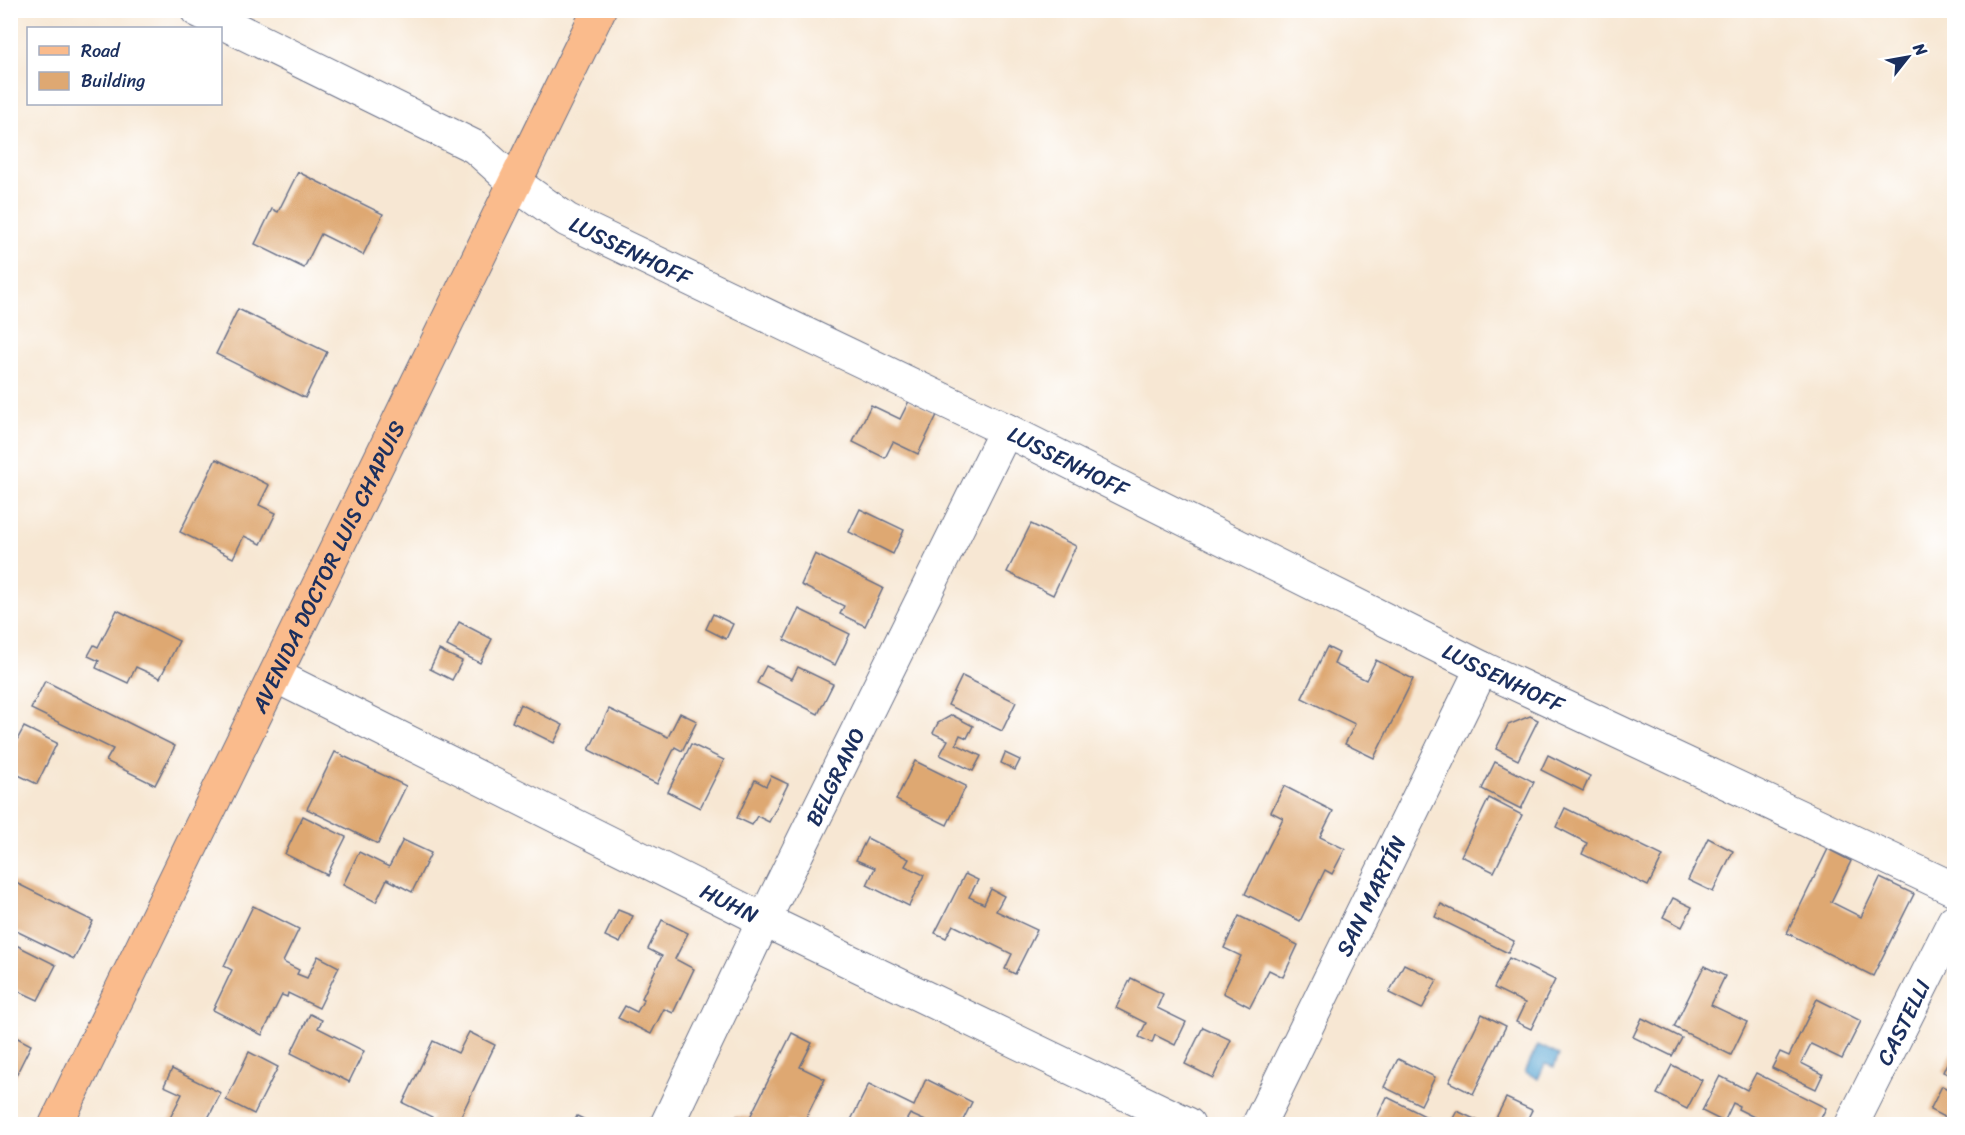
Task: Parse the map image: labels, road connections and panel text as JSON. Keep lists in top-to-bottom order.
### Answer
{
  "streets": {
    "main road": ["AVENIDA DOCTOR LUIS CHAPUIS"],
    "street": [
      "LUSSENHOFF",
      "BELGRANO",
      "SAN MARTÍN",
      "HUHN",
      "CASTELLI"
    ]
  },
  "crossings": [
    ["LUSSENHOFF", "AVENIDA DOCTOR LUIS CHAPUIS"],
    ["LUSSENHOFF", "BELGRANO"],
    ["LUSSENHOFF", "SAN MARTÍN"],
    ["AVENIDA DOCTOR LUIS CHAPUIS", "HUHN"],
    ["BELGRANO", "HUHN"]
  ],
  "legend": ["Road", "Building"],
  "north": "top right"
}
